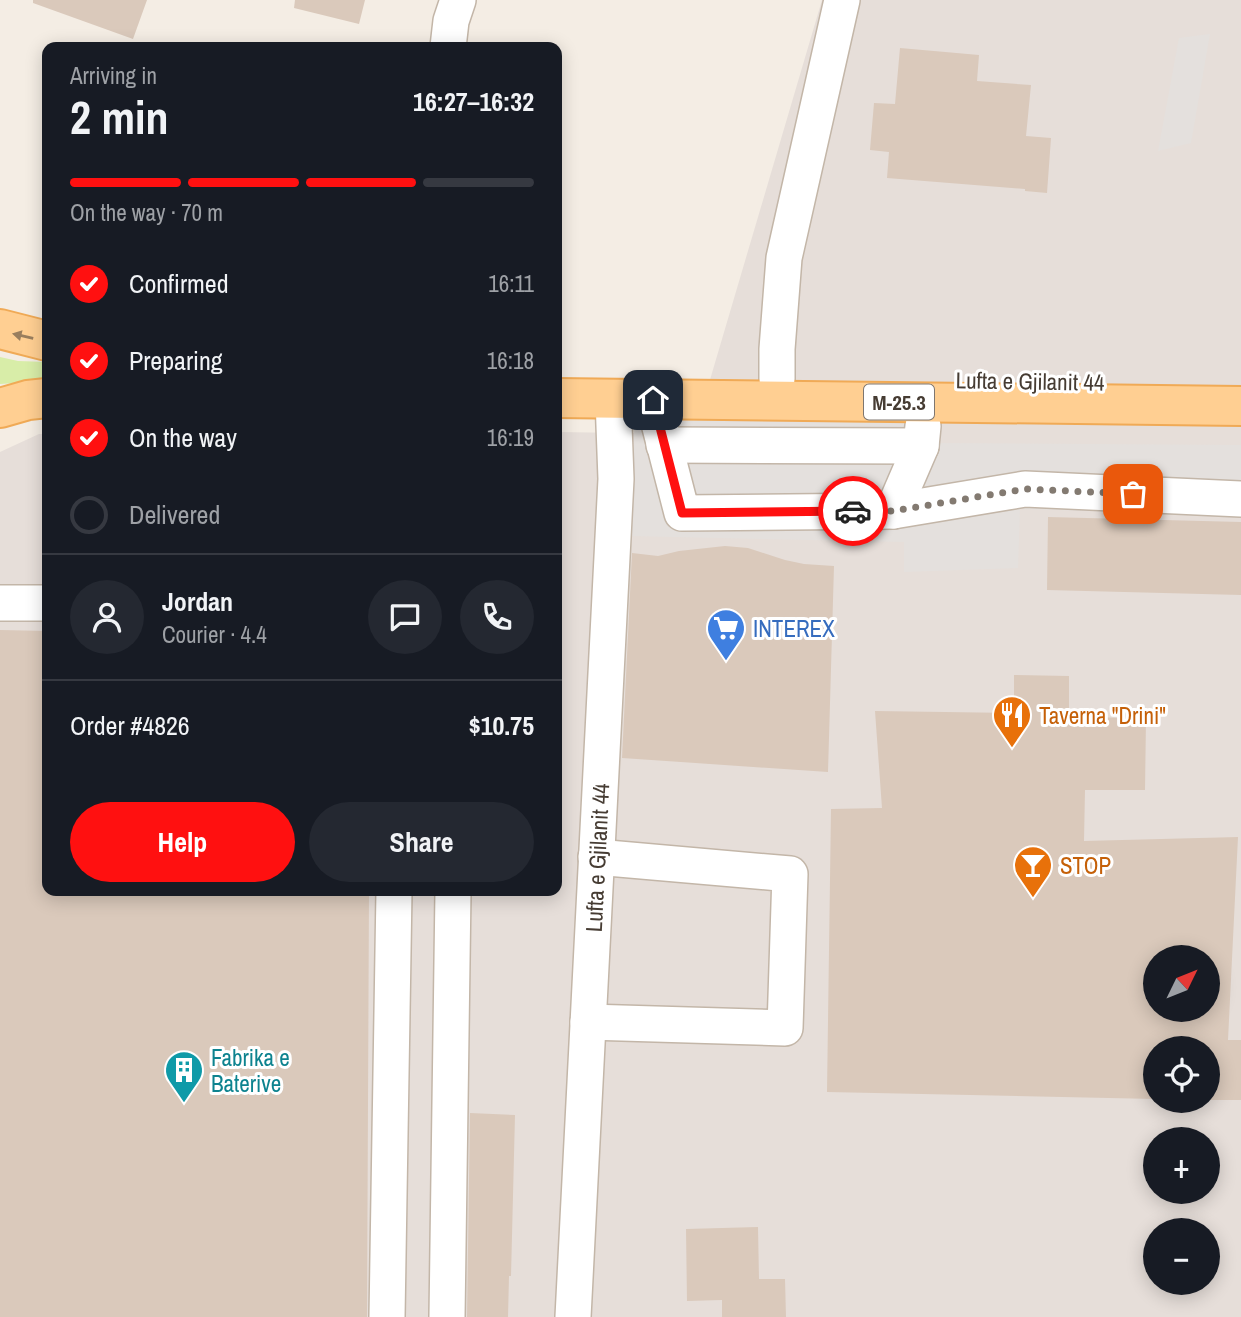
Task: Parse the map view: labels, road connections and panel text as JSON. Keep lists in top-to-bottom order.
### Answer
{
  "streets": {
    "main road": ["Lufta e Gjilanit 44", "M-25.3"]
  },
  "crossings": [
    ["Lufta e Gjilanit 44", "M-25.3"]
  ],
  "places": {
    "supermarket": ["INTEREX"],
    "restaurant": ["Taverna \"Drini\""],
    "bar": ["STOP"],
    "building": ["Fabrika e Baterive"]
  },
  "north": "top right",
  "page": {
    "heading": ["2 min", "Arriving in", "16:27–16:32"],
    "panel": [
      "Jordan",
      "Courier · 4.4",
      "Order #4826",
      "$10.75"
    ],
    "bar": "On the way · 70 m",
    "list": [
      ["Confirmed", "16:11"],
      ["Preparing", "16:18"],
      ["On the way", "16:19"],
      "Delivered"
    ],
    "buttons": ["Help", "Share"],
    "map_buttons": ["+", "−"]
  }
}
